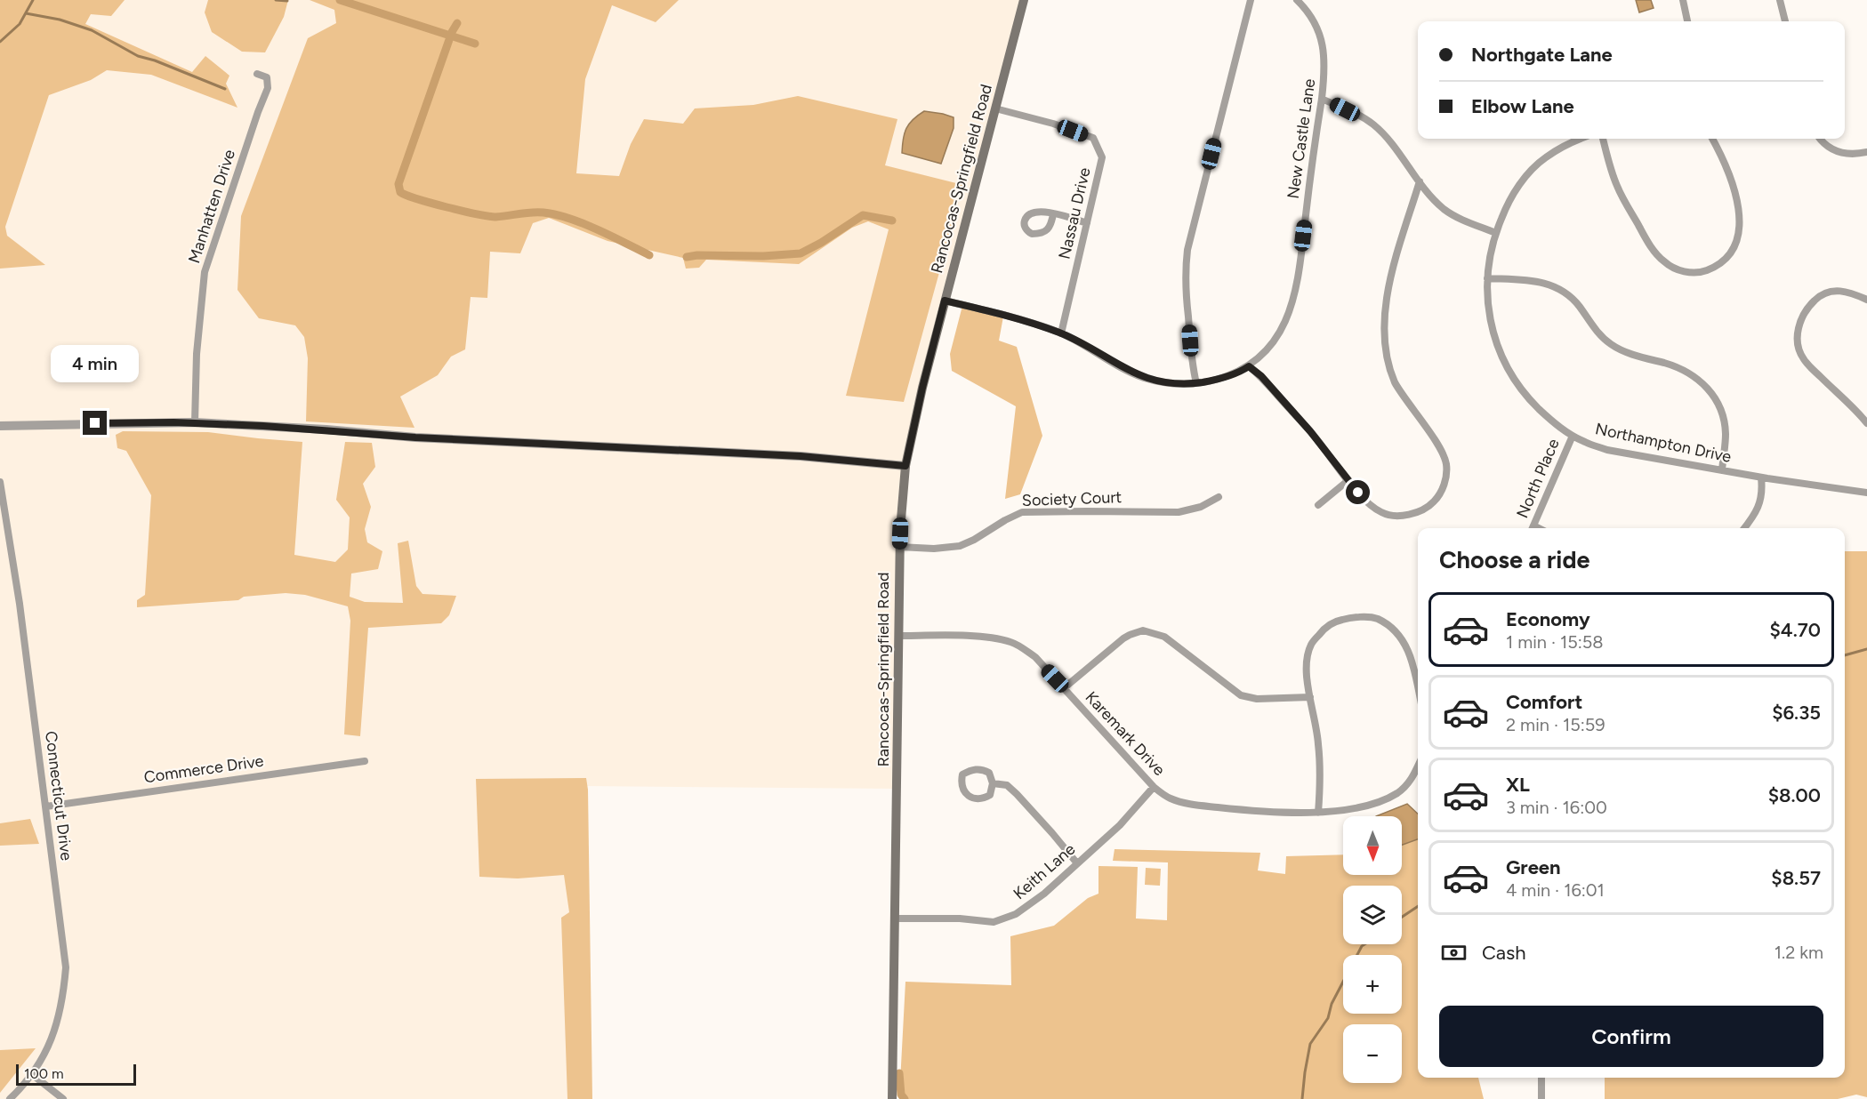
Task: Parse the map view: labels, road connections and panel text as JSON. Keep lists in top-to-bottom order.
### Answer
{
  "streets": {
    "main road": ["Rancocas-Springfield Road"],
    "street": [
      "New Castle Lane",
      "Manhatten Drive",
      "Nassau Drive",
      "Northampton Drive",
      "North Place",
      "Society Court",
      "Karemark Drive",
      "Commerce Drive",
      "Connecticut Drive",
      "Keith Lane"
    ]
  },
  "crossings": [
    ["New Castle Lane", "Rancocas-Springfield Road"],
    ["New Castle Lane", "Nassau Drive"],
    ["Rancocas-Springfield Road", "Nassau Drive"],
    ["Rancocas-Springfield Road", "Society Court"],
    ["Rancocas-Springfield Road", "Karemark Drive"],
    ["Rancocas-Springfield Road", "Keith Lane"],
    ["Northampton Drive", "North Place"],
    ["Karemark Drive", "Keith Lane"],
    ["Commerce Drive", "Connecticut Drive"]
  ],
  "scale_bar": "100 m",
  "north": "bottom",
  "page": {
    "banner": ["Northgate Lane", "Elbow Lane"],
    "bubble": "4 min",
    "heading": "Choose a ride",
    "list": [
      {
        "name": "Economy",
        "note": "1 min · 15:58",
        "value": "$4.70"
      },
      {
        "name": "Comfort",
        "note": "2 min · 15:59",
        "value": "$6.35"
      },
      {
        "name": "XL",
        "note": "3 min · 16:00",
        "value": "$8.00"
      },
      {
        "name": "Green",
        "note": "4 min · 16:01",
        "value": "$8.57"
      }
    ],
    "map_buttons": ["+", "−"],
    "pay": ["Cash", "1.2 km"],
    "buttons": "Confirm",
    "scale": "100 m"
  }
}
